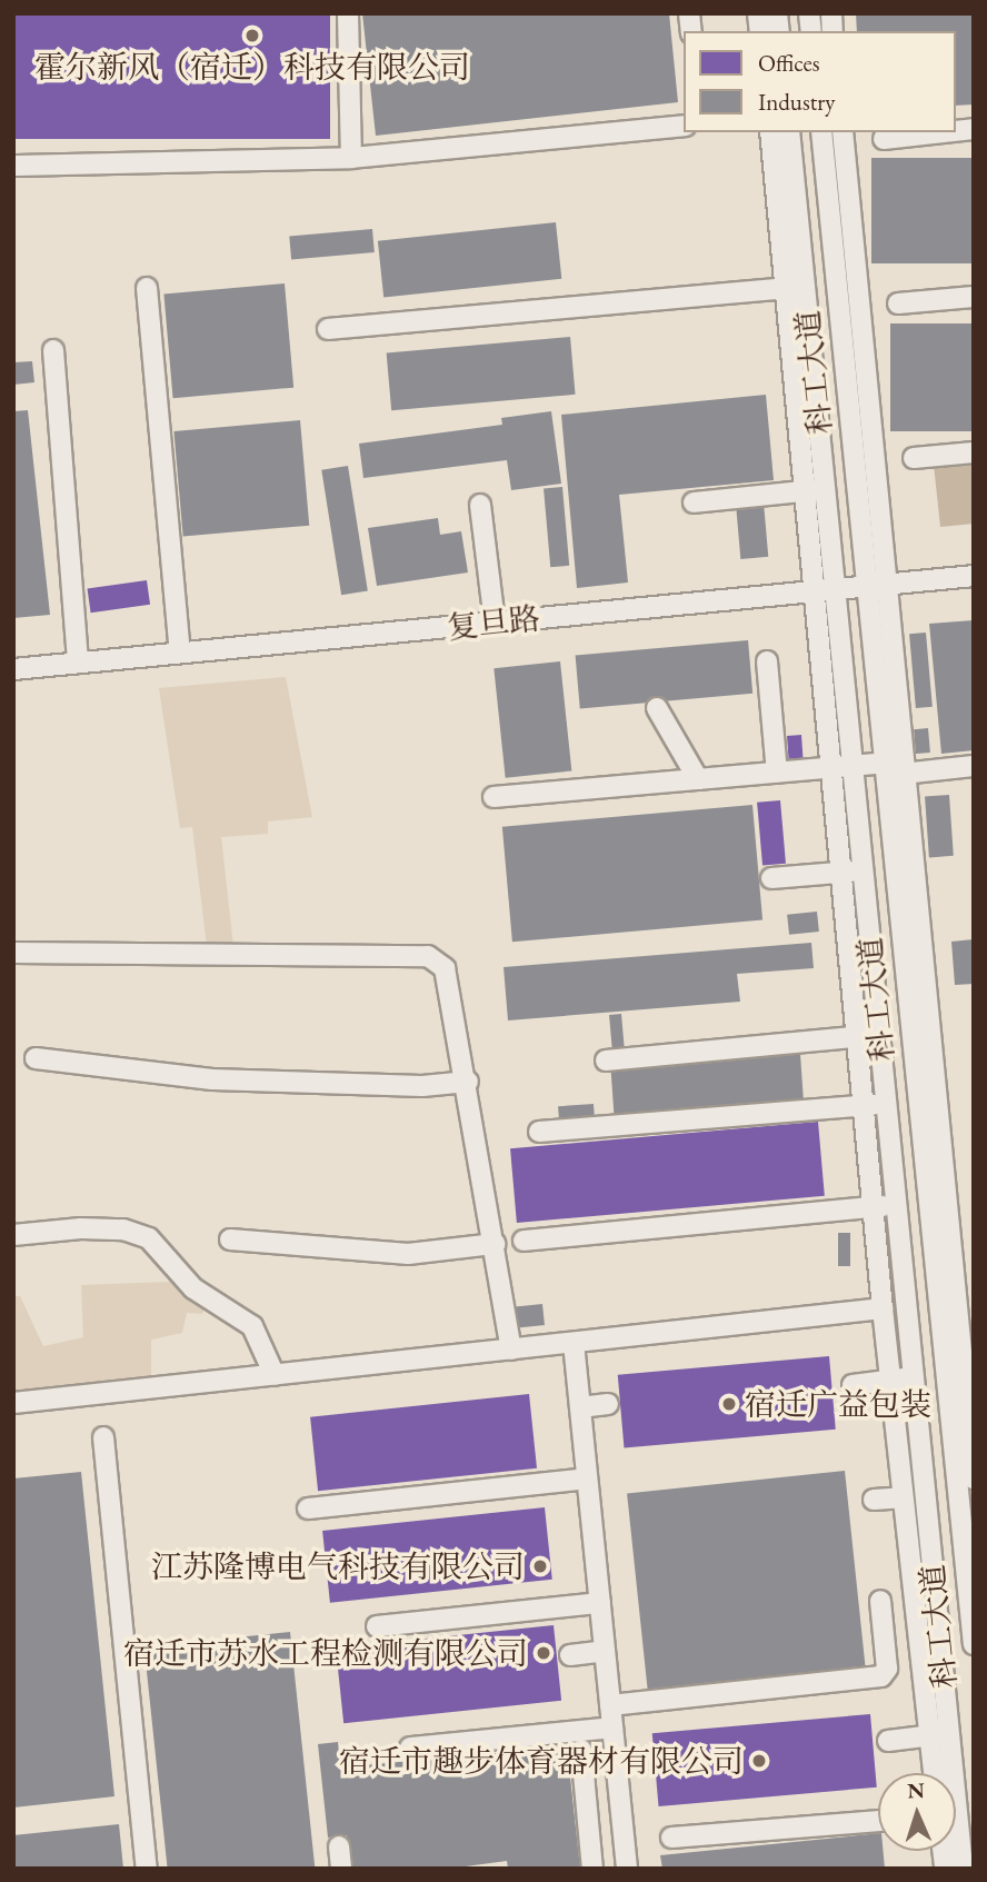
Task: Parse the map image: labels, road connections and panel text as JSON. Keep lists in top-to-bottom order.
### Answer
{
  "streets": {
    "street": ["科工大道", "复旦路"]
  },
  "crossings": [
    ["科工大道", "复旦路"]
  ],
  "places": [
    "霍尔新风（宿迁）科技有限公司",
    "宿迁广益包装",
    "江苏隆博电气科技有限公司",
    "宿迁市苏水工程检测有限公司",
    "宿迁市趣步体育器材有限公司"
  ],
  "legend": ["Offices", "Industry"],
  "north": "top"
}
